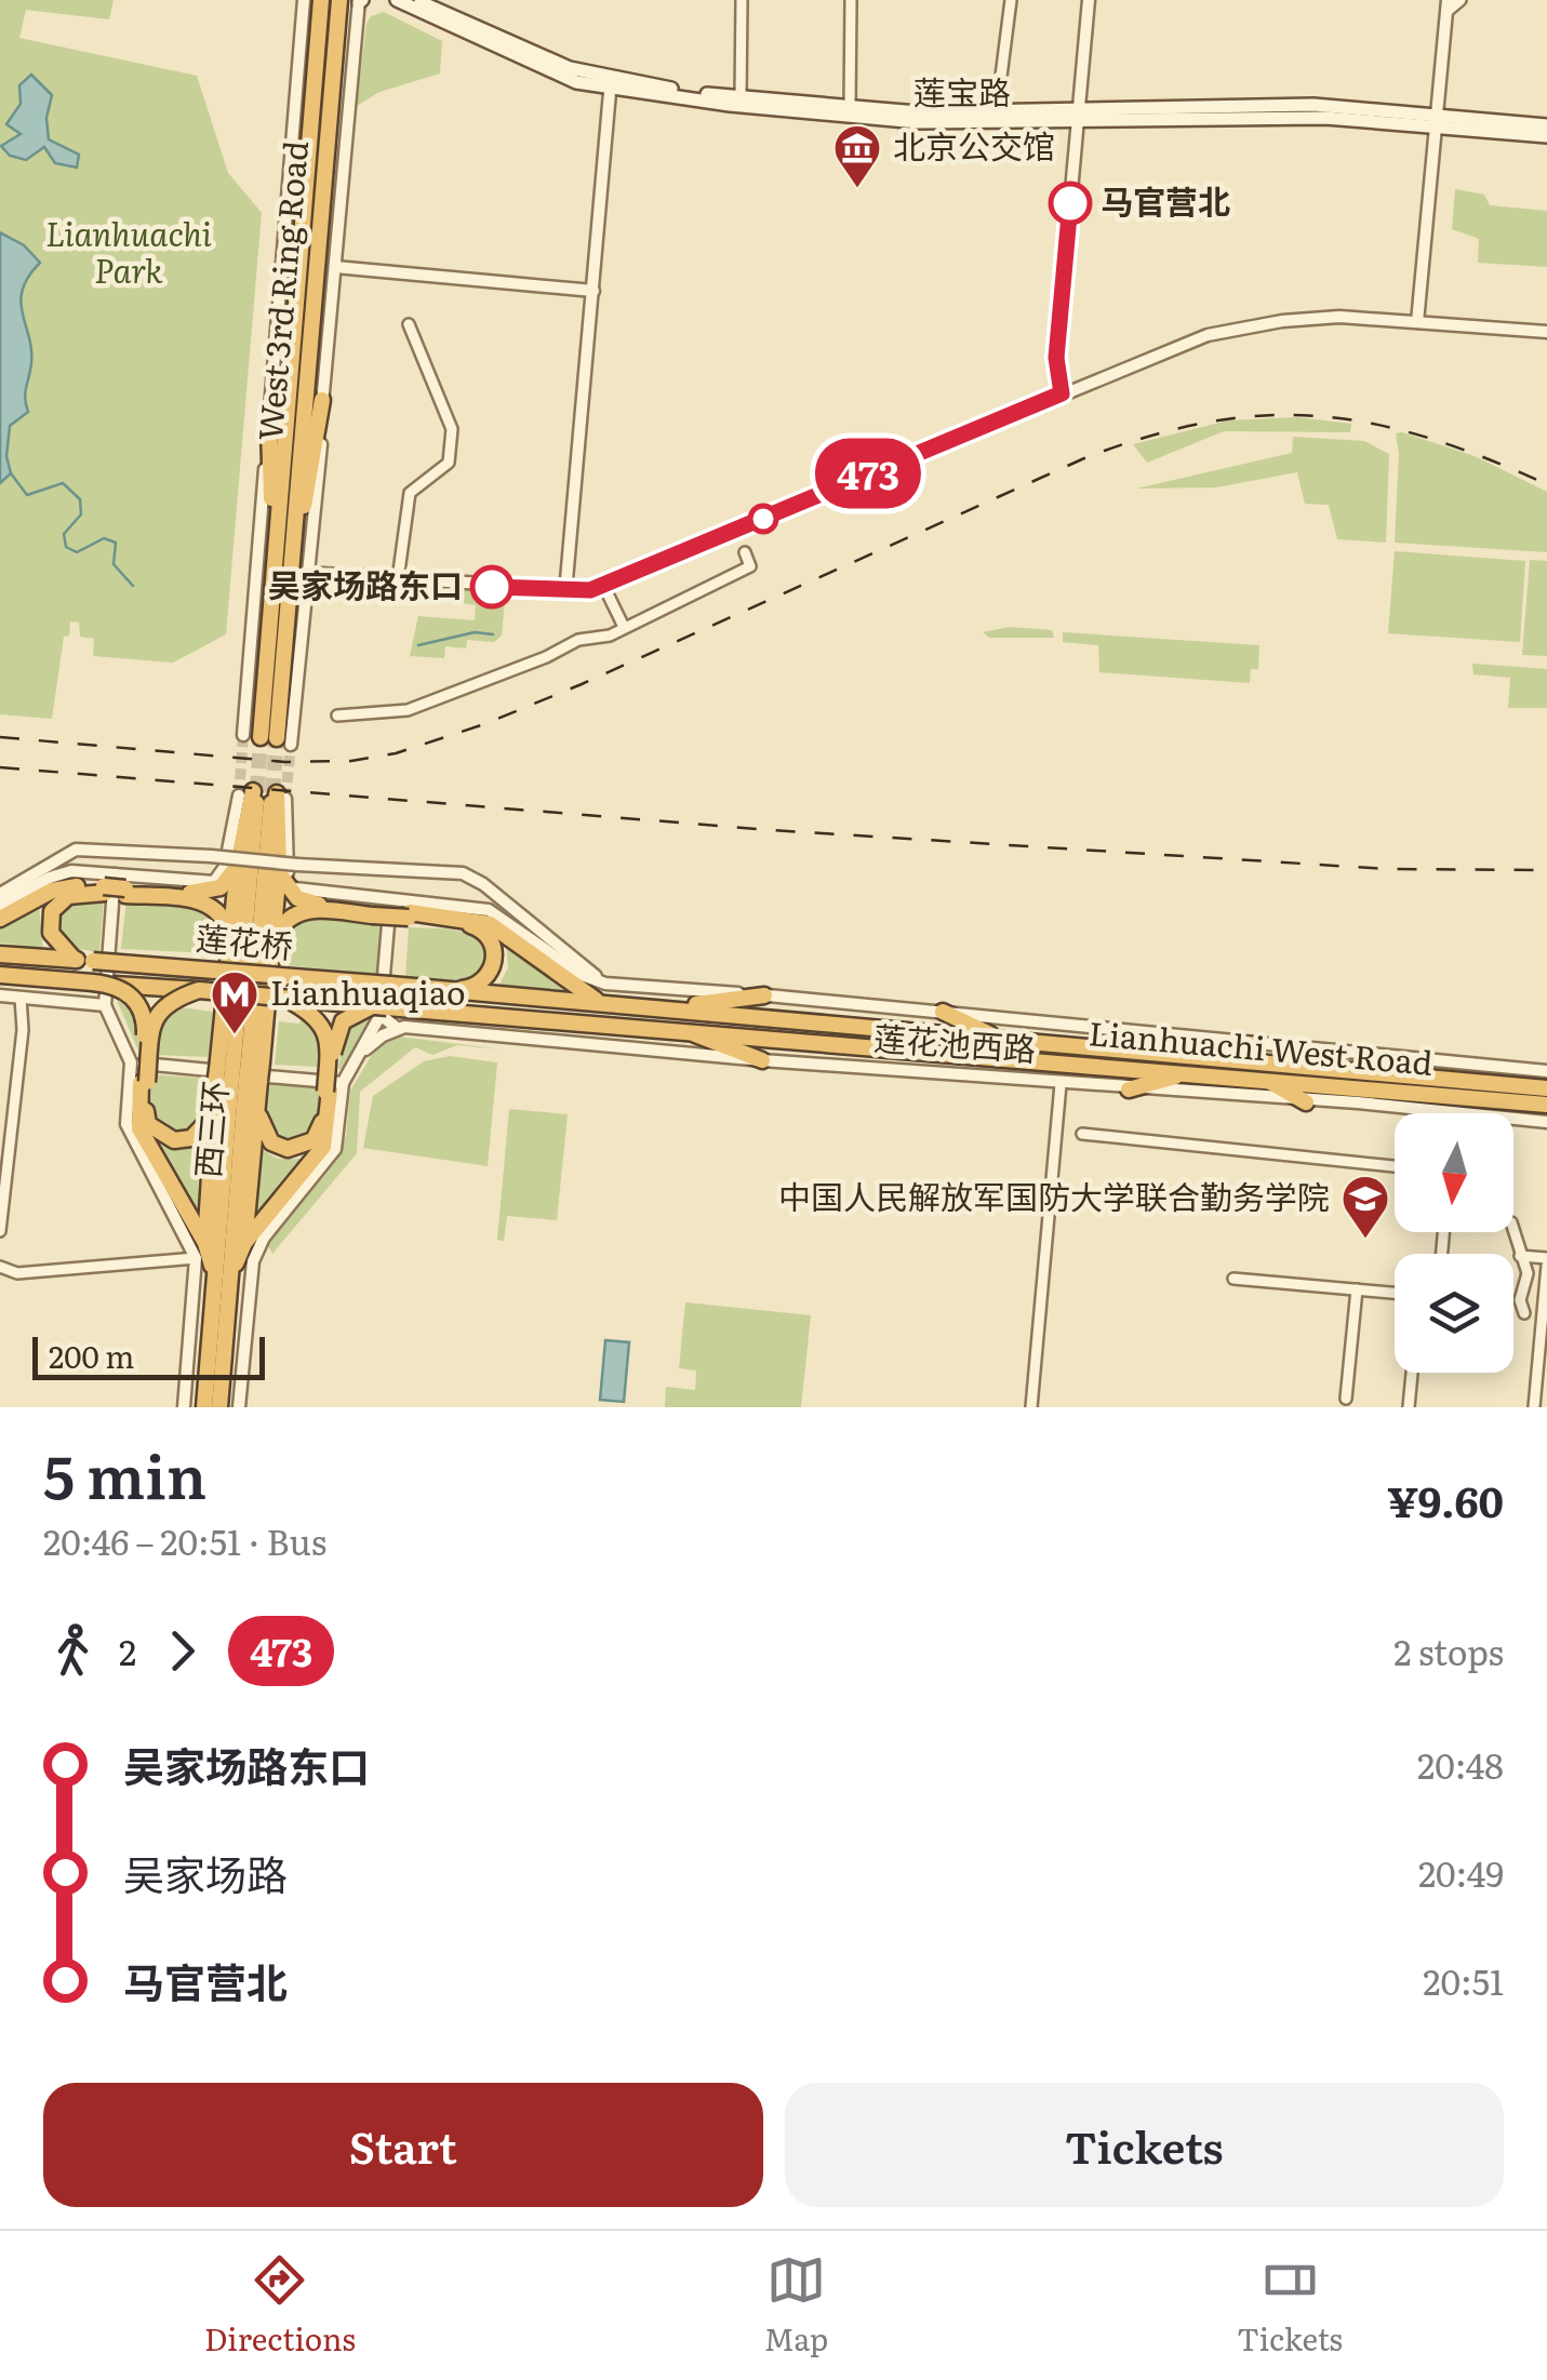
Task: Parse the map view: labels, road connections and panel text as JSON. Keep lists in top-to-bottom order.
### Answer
{
  "streets": {
    "highway": [
      "West 3rd Ring Road",
      "莲花桥",
      "Lianhuachi West Road",
      "西三环"
    ],
    "main road": ["莲宝路"],
    "street": ["莲花池西路"]
  },
  "crossings": [
    ["莲花桥", "Lianhuachi West Road"],
    ["莲花池西路", "西三环"]
  ],
  "parks": ["Lianhuachi Park"],
  "places": {
    "museum": ["北京公交馆"],
    "other": ["马官营北", "吴家场路东口"],
    "metro station": ["Lianhuaqiao"],
    "school or university": ["中国人民解放军国防大学联合勤务学院"]
  },
  "lines": ["bus line 473"],
  "scale_bar": "200 m",
  "north": "bottom",
  "page": {
    "on_map": "473",
    "scale": "200 m",
    "heading": ["5 min", "20:46 – 20:51 · Bus", "¥9.60"],
    "legs": ["2", "473", "2 stops"],
    "list": [
      {
        "name": "吴家场路东口",
        "value": "20:48"
      },
      {
        "name": "吴家场路",
        "value": "20:49"
      },
      {
        "name": "马官营北",
        "value": "20:51"
      }
    ],
    "buttons": ["Start", "Tickets"],
    "tabs": ["Directions", "Map", "Tickets"]
  }
}
